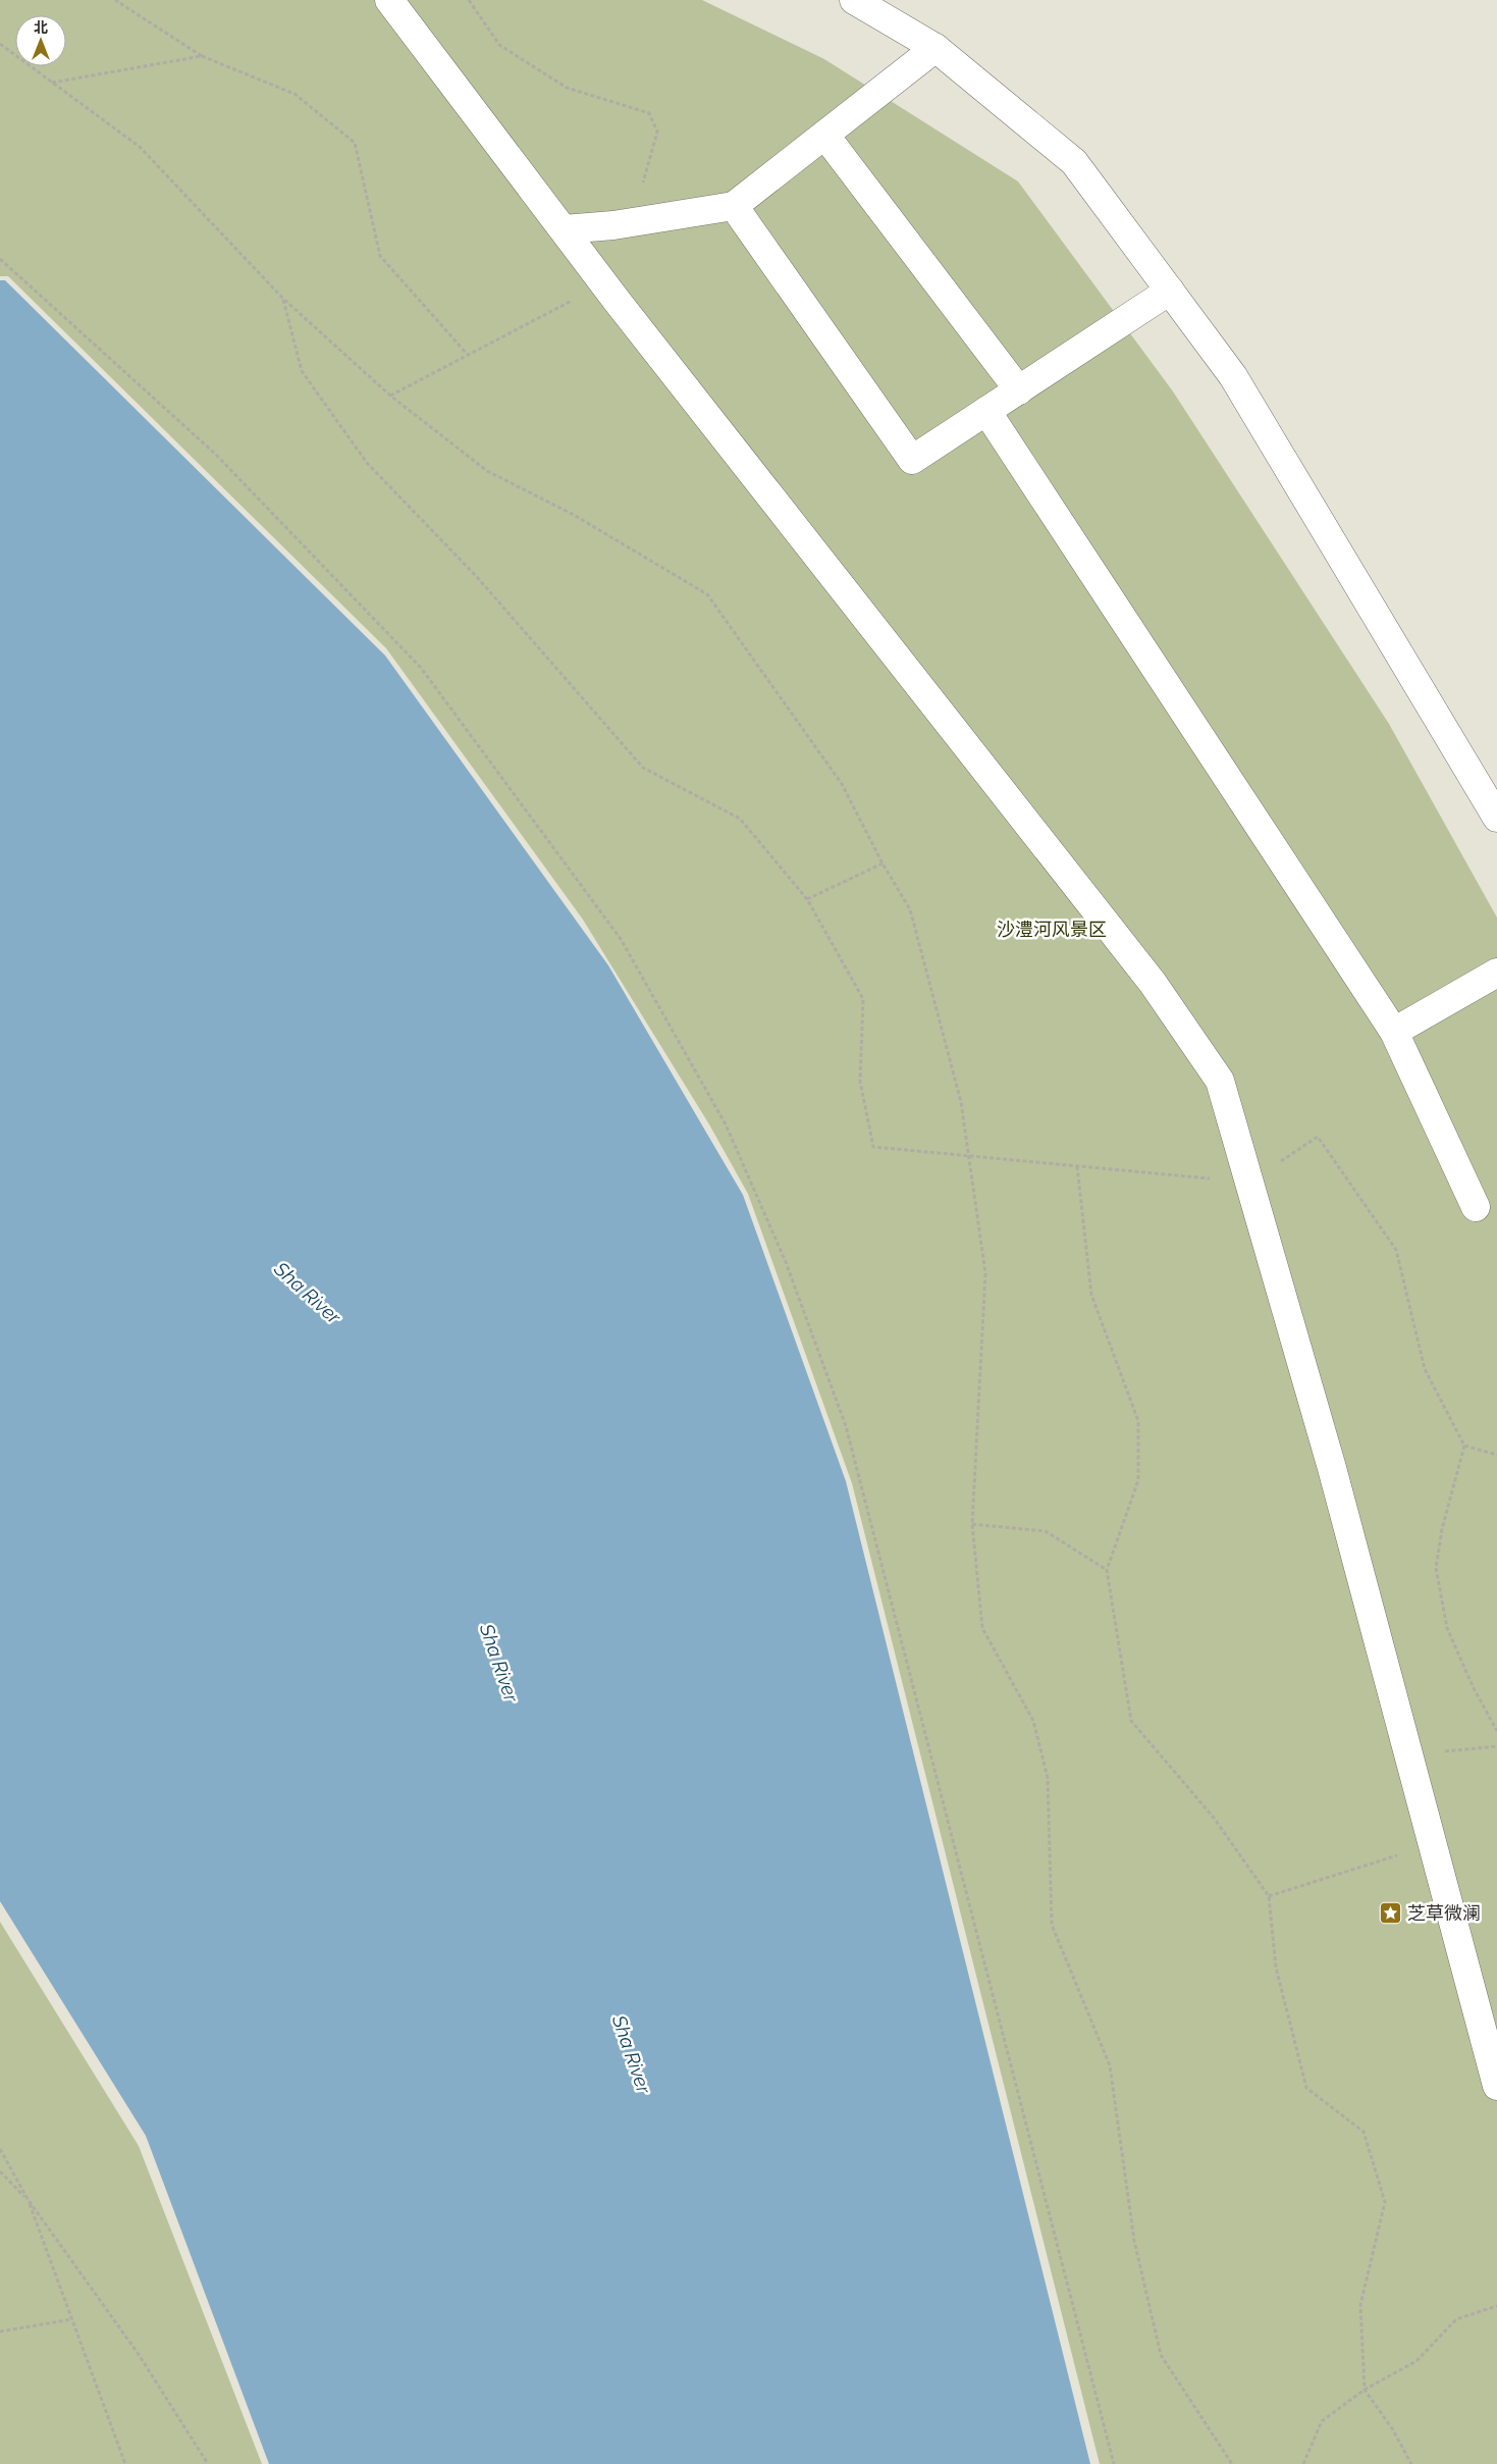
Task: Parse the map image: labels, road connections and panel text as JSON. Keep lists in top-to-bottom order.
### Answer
{
  "water": ["Sha River"],
  "parks": ["沙澧河风景区"],
  "places": {
    "place": ["芝草微澜"]
  },
  "north": "top"
}
